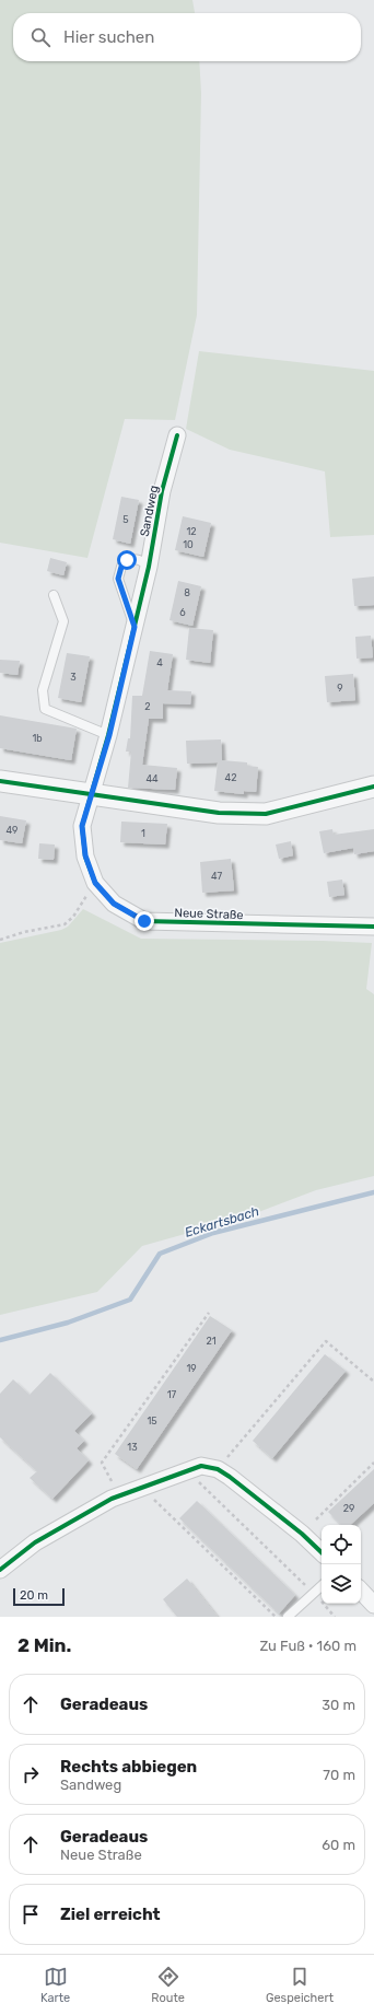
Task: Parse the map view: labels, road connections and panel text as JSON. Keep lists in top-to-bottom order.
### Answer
{
  "streets": {
    "street": ["Sandweg", "Neue Straße"]
  },
  "crossings": [
    ["Sandweg", "Neue Straße"]
  ],
  "water": ["Eckartsbach"],
  "house_numbers": [
    "5",
    "12",
    "10",
    "8",
    "6",
    "4",
    "3",
    "9",
    "2",
    "1b",
    "42",
    "44",
    "49",
    "1",
    "47",
    "21",
    "19",
    "17",
    "15",
    "13",
    "29"
  ],
  "scale_bar": "20 m",
  "page": {
    "search": "Hier suchen",
    "scale": "20 m",
    "heading": ["2 Min.", "Zu Fuß · 160 m"],
    "list": [
      ["Geradeaus", "30 m"],
      ["Rechts abbiegen", "Sandweg", "70 m"],
      ["Geradeaus", "Neue Straße", "60 m"],
      "Ziel erreicht"
    ],
    "nav": ["Karte", "Route", "Gespeichert"]
  }
}
